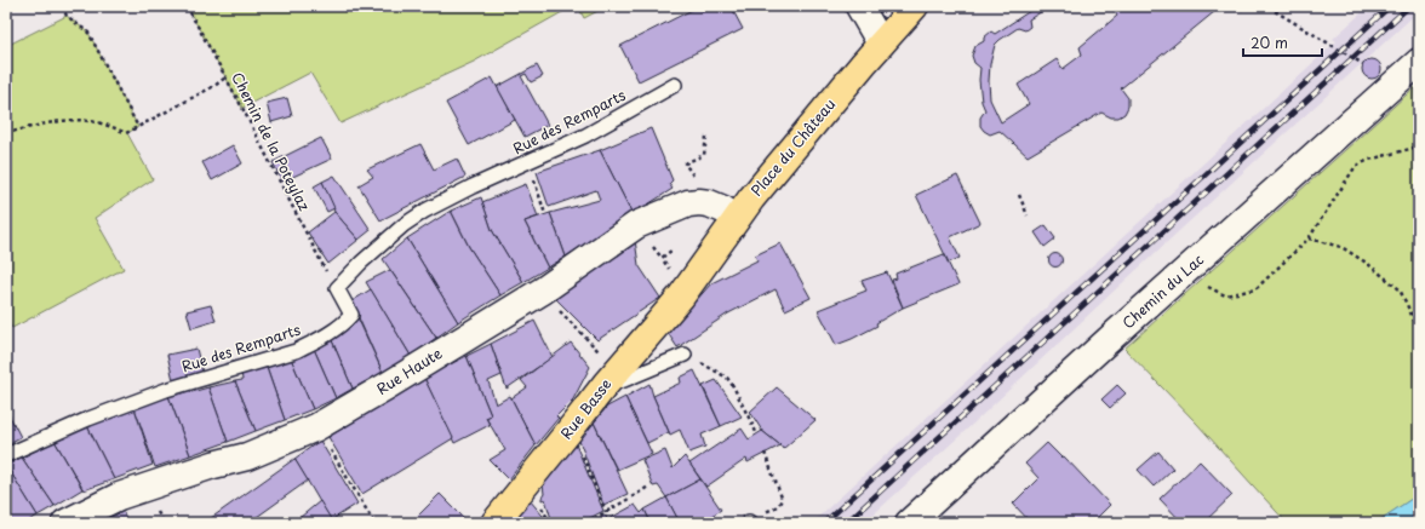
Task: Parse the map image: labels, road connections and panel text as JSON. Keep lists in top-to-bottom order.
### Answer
{
  "streets": {
    "main road": ["Place du Château", "Rue Basse"],
    "street": ["Chemin du Lac", "Rue Haute"],
    "lane": ["Rue des Remparts"],
    "path": ["Chemin de la Poteylaz"]
  },
  "crossings": [
    ["Rue des Remparts", "Chemin de la Poteylaz"],
    ["Place du Château", "Rue Haute"],
    ["Place du Château", "Rue Basse"]
  ],
  "scale_bar": "20 m"
}
